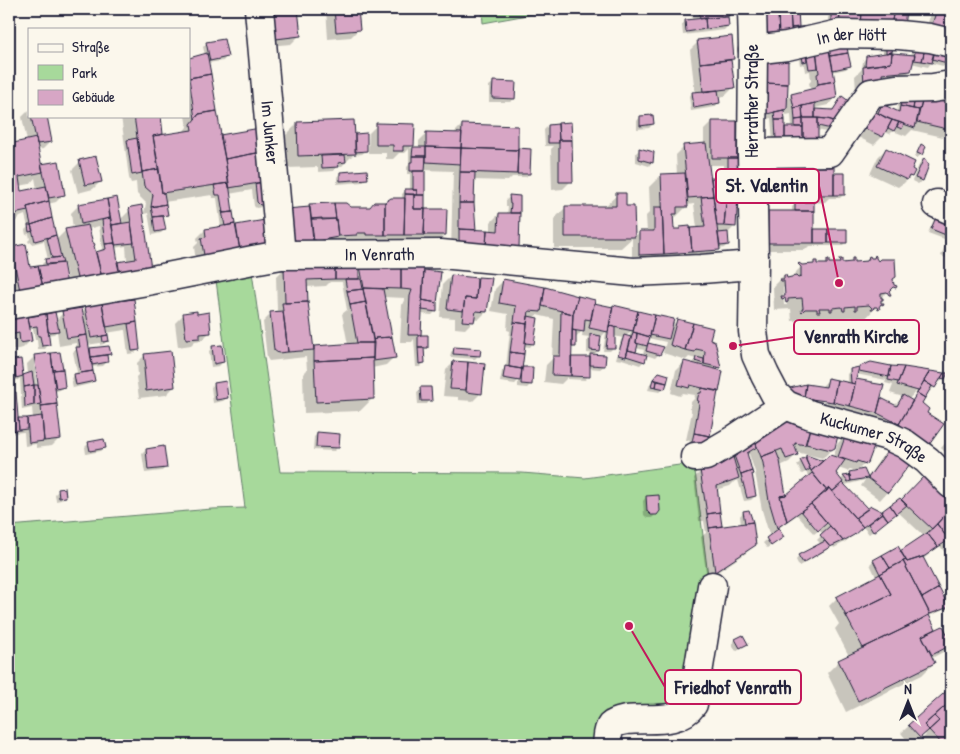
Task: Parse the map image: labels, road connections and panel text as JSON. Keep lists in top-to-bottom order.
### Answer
{
  "streets": {
    "street": [
      "In der Hött",
      "Herrather Straße",
      "Im Junker",
      "In Venrath",
      "Kuckumer Straße"
    ]
  },
  "crossings": [
    ["In der Hött", "Herrather Straße"],
    ["Herrather Straße", "In Venrath"],
    ["Herrather Straße", "Kuckumer Straße"],
    ["Im Junker", "In Venrath"]
  ],
  "places": ["St. Valentin", "Venrath Kirche", "Friedhof Venrath"],
  "legend": ["Straße", "Park", "Gebäude"],
  "north": "top"
}
